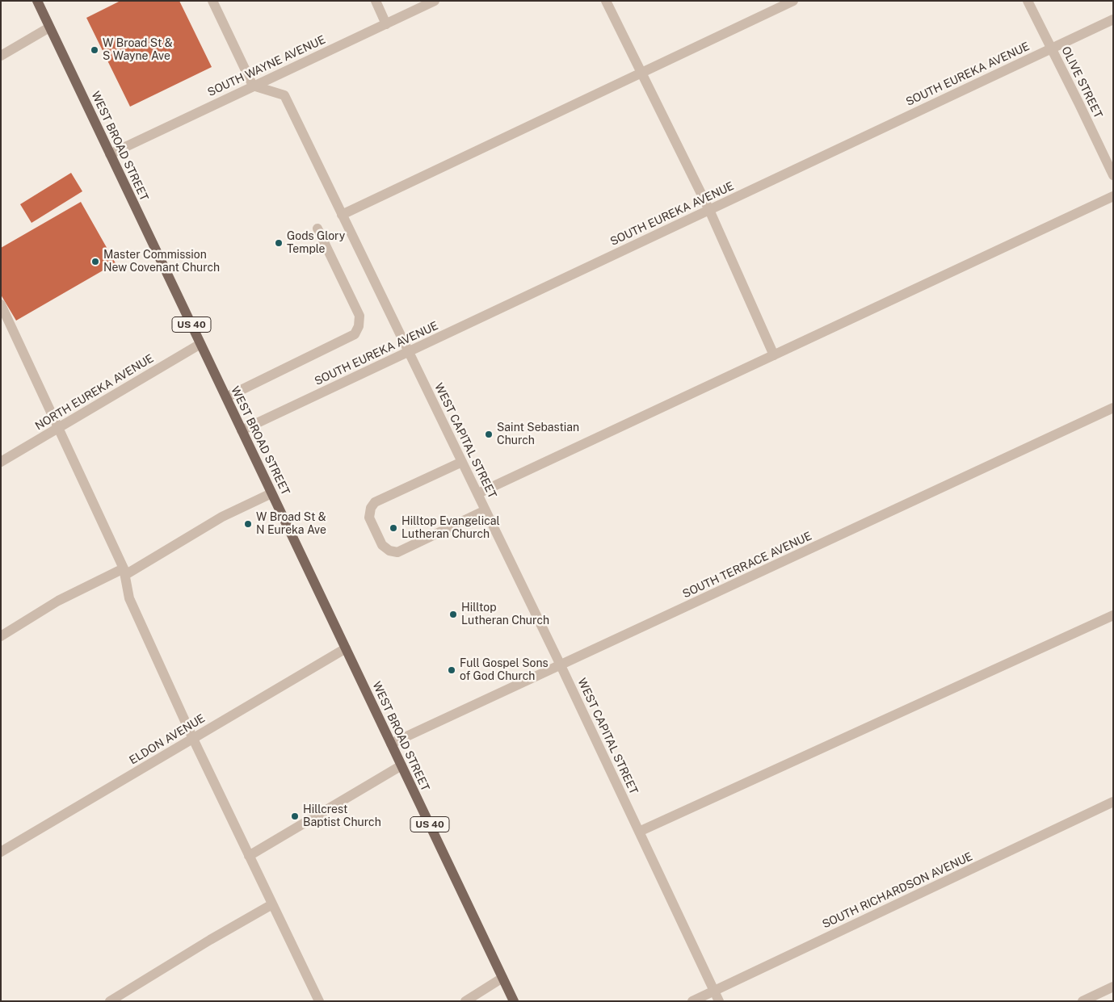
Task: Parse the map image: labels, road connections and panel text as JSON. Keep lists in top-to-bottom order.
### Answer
{
  "streets": {
    "main road": ["WEST BROAD STREET", "US 40"],
    "street": [
      "SOUTH WAYNE AVENUE",
      "SOUTH EUREKA AVENUE",
      "OLIVE STREET",
      "NORTH EUREKA AVENUE",
      "WEST CAPITAL STREET",
      "SOUTH TERRACE AVENUE",
      "ELDON AVENUE",
      "SOUTH RICHARDSON AVENUE"
    ]
  },
  "crossings": [
    ["SOUTH WAYNE AVENUE", "WEST BROAD STREET"],
    ["SOUTH WAYNE AVENUE", "WEST CAPITAL STREET"],
    ["SOUTH EUREKA AVENUE", "OLIVE STREET"],
    ["SOUTH EUREKA AVENUE", "WEST BROAD STREET"],
    ["SOUTH EUREKA AVENUE", "WEST CAPITAL STREET"],
    ["WEST BROAD STREET", "NORTH EUREKA AVENUE"],
    ["WEST BROAD STREET", "SOUTH TERRACE AVENUE"],
    ["WEST BROAD STREET", "ELDON AVENUE"],
    ["WEST CAPITAL STREET", "SOUTH TERRACE AVENUE"],
    ["WEST CAPITAL STREET", "SOUTH RICHARDSON AVENUE"]
  ],
  "places": [
    "W Broad St & S Wayne Ave",
    "Gods Glory Temple",
    "Master Commission New Covenant Church",
    "Saint Sebastian Church",
    "W Broad St & N Eureka Ave",
    "Hilltop Evangelical Lutheran Church",
    "Hilltop Lutheran Church",
    "Full Gospel Sons of God Church",
    "Hillcrest Baptist Church"
  ]
}
